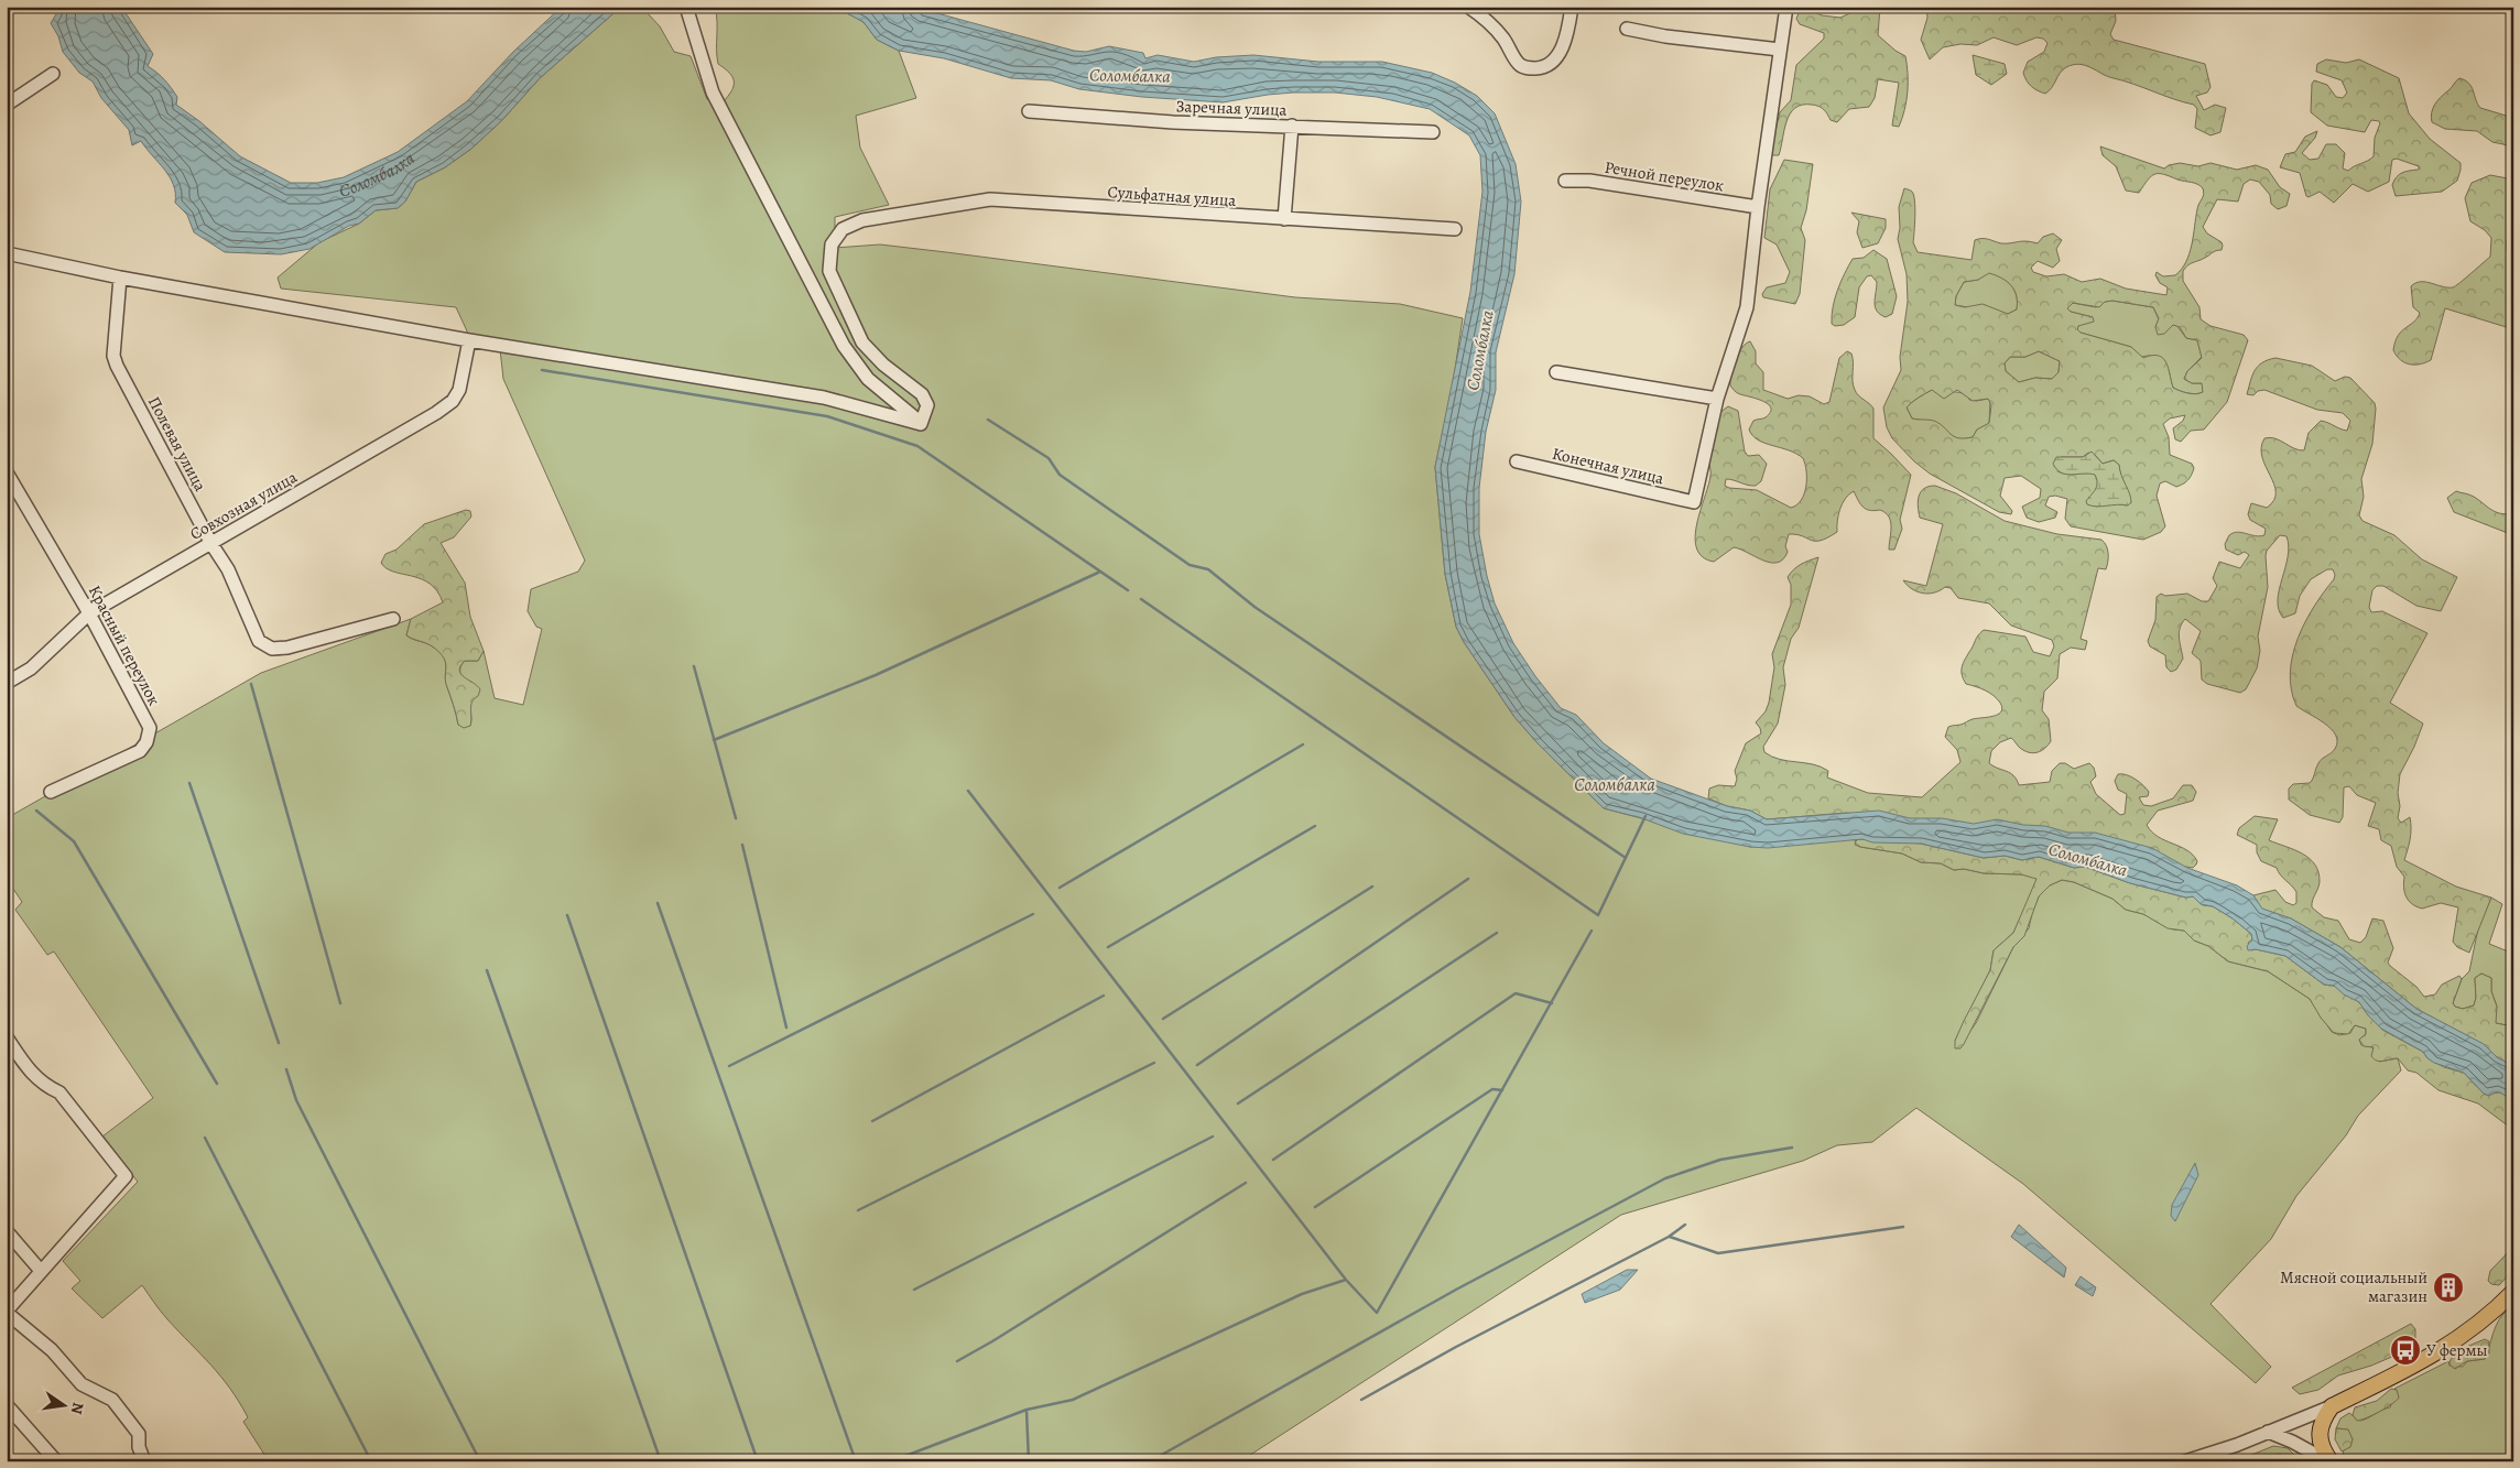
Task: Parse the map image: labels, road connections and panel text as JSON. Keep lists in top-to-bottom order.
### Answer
{
  "streets": {
    "street": [
      "Заречная улица",
      "Речной переулок",
      "Сульфатная улица",
      "Полевая улица",
      "Конечная улица",
      "Совхозная улица",
      "Красный переулок"
    ]
  },
  "crossings": [
    ["Полевая улица", "Совхозная улица"],
    ["Совхозная улица", "Красный переулок"]
  ],
  "water": ["Соломбалка"],
  "places": {
    "building": ["Мясной социальный магазин"],
    "bus stop": ["У фермы"]
  },
  "north": "right"
}
